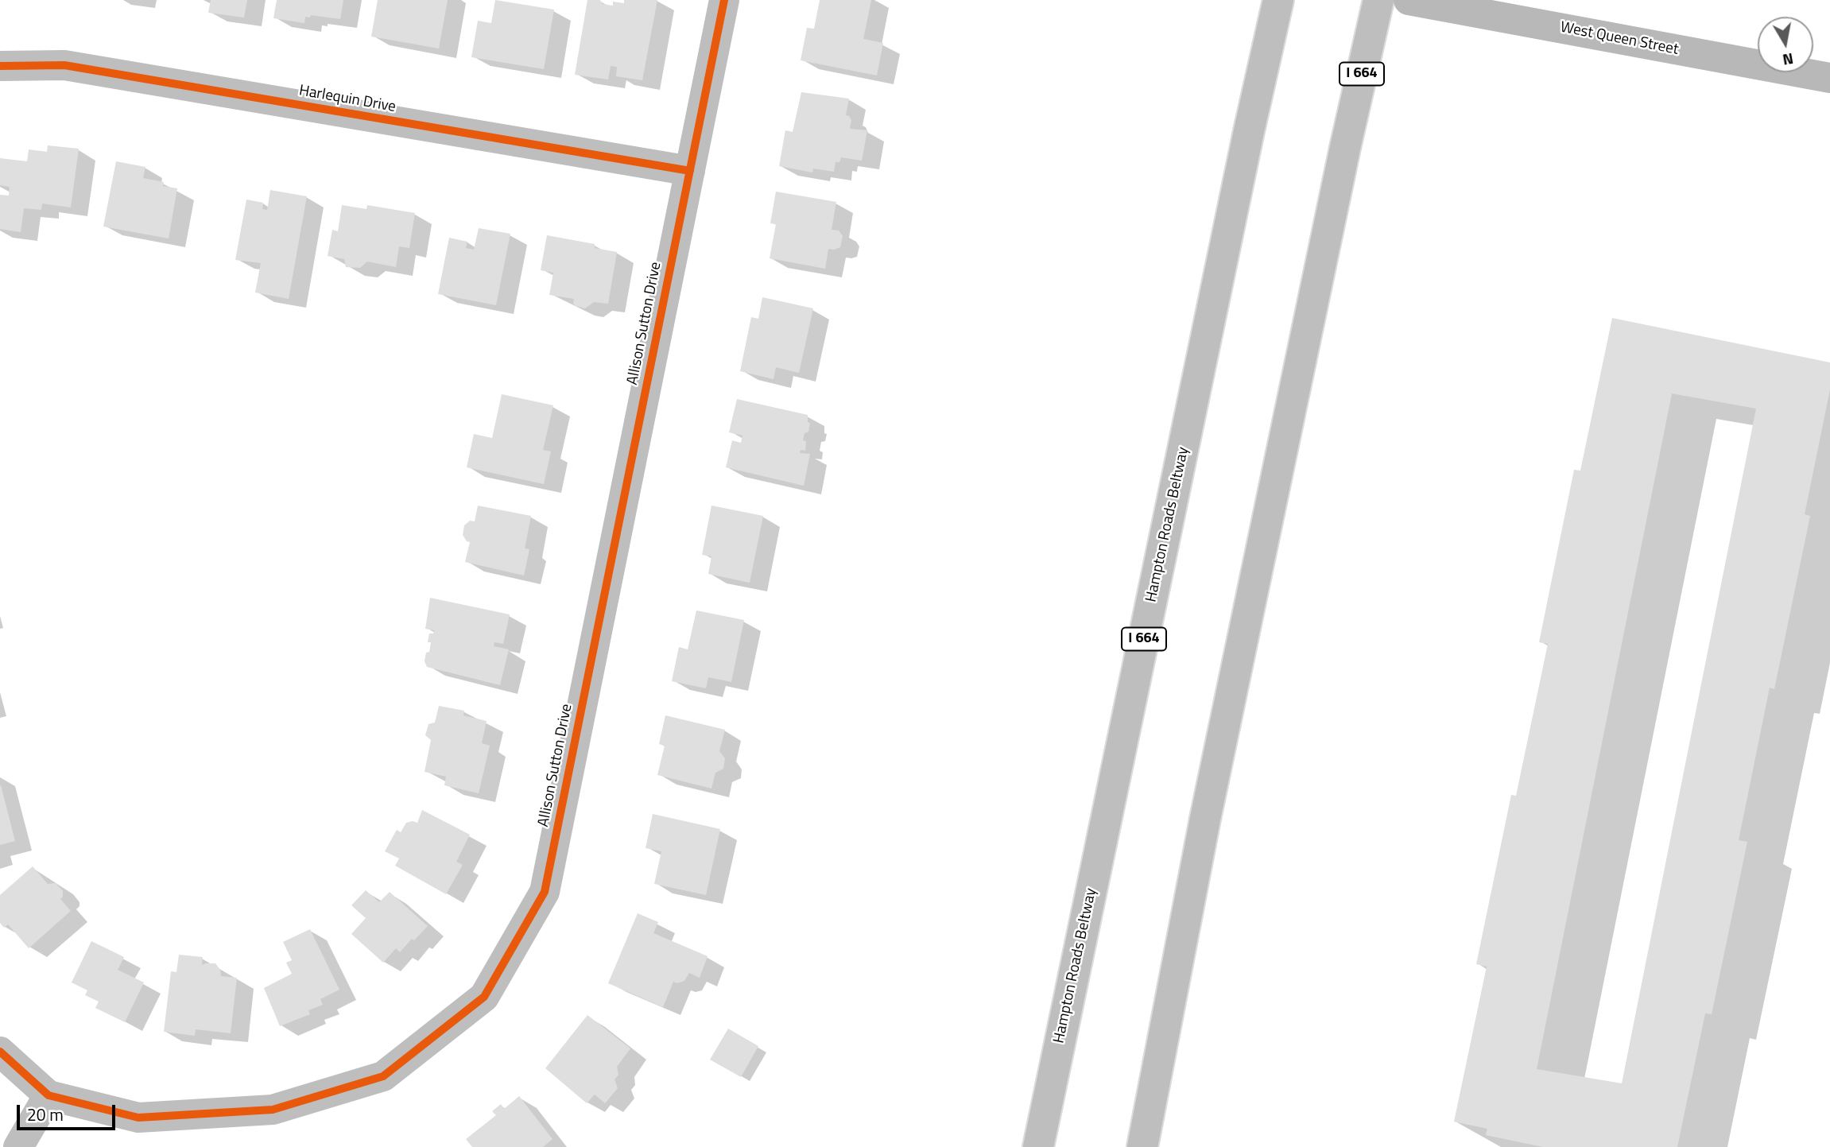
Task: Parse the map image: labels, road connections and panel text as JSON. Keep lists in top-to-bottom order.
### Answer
{
  "streets": {
    "main road": [
      "West Queen Street",
      "I 664",
      "Harlequin Drive",
      "Allison Sutton Drive",
      "Hampton Roads Beltway"
    ]
  },
  "crossings": [
    ["Harlequin Drive", "Allison Sutton Drive"]
  ],
  "scale_bar": "20 m",
  "north": "bottom"
}
